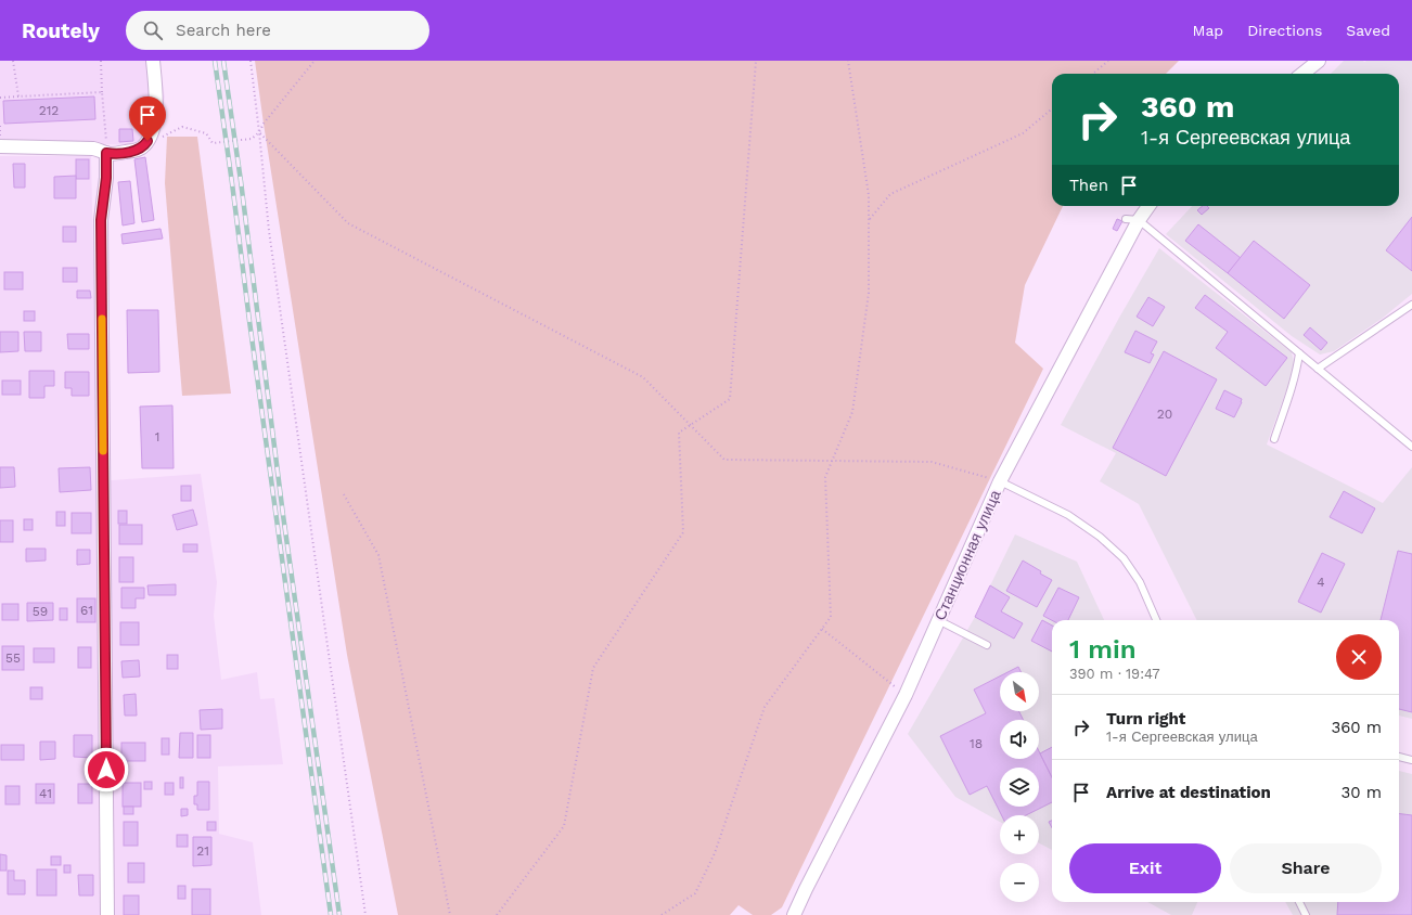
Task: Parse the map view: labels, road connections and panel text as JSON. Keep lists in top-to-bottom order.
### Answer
{
  "streets": {
    "street": ["Станционная улица"]
  },
  "house_numbers": [
    "212",
    "20",
    "1",
    "4",
    "61",
    "59",
    "55",
    "18",
    "41",
    "21"
  ],
  "north": "bottom right",
  "page": {
    "header": "Routely",
    "search": "Search here",
    "nav": ["Map", "Directions", "Saved"],
    "turn": ["360 m", "1-я Сергеевская улица"],
    "then": "Then",
    "heading": ["1 min", "390 m · 19:47"],
    "map_buttons": ["+", "−"],
    "list": [
      {
        "name": "Turn right",
        "note": "1-я Сергеевская улица",
        "value": "360 m"
      },
      {
        "name": "Arrive at destination",
        "value": "30 m"
      }
    ],
    "buttons": ["Exit", "Share"]
  }
}
